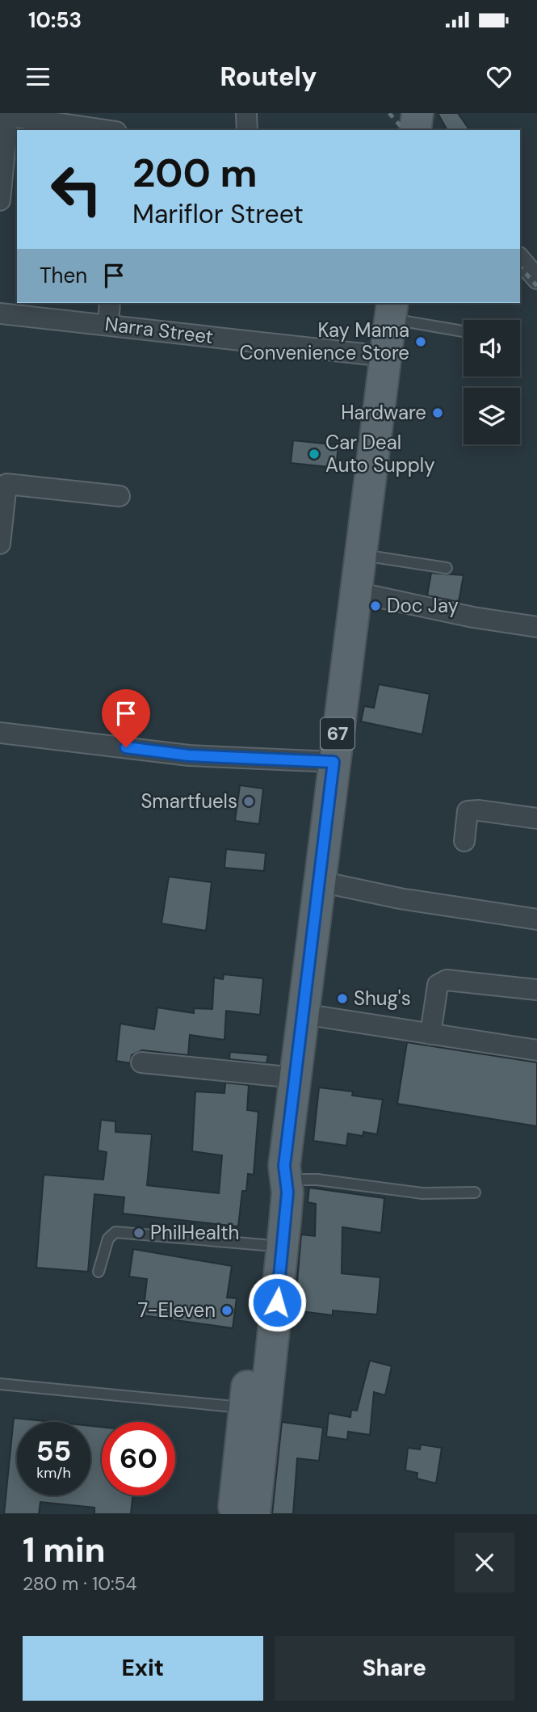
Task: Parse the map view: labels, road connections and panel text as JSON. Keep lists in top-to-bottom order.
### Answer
{
  "streets": {
    "main road": ["67"],
    "street": ["Narra Street"]
  },
  "crossings": [
    ["Narra Street", "67"]
  ],
  "places": [
    "Kay Mama Convenience Store",
    "Hardware",
    "Car Deal Auto Supply",
    "Doc Jay",
    "Smartfuels",
    "Shug's",
    "PhilHealth",
    "7-Eleven"
  ],
  "page": {
    "status": "10:53",
    "header": "Routely",
    "turn": ["200 m", "Mariflor Street"],
    "then": "Then",
    "speed": "55 km/h",
    "limit": "60",
    "heading": ["1 min", "280 m · 10:54"],
    "buttons": ["Exit", "Share"]
  }
}
